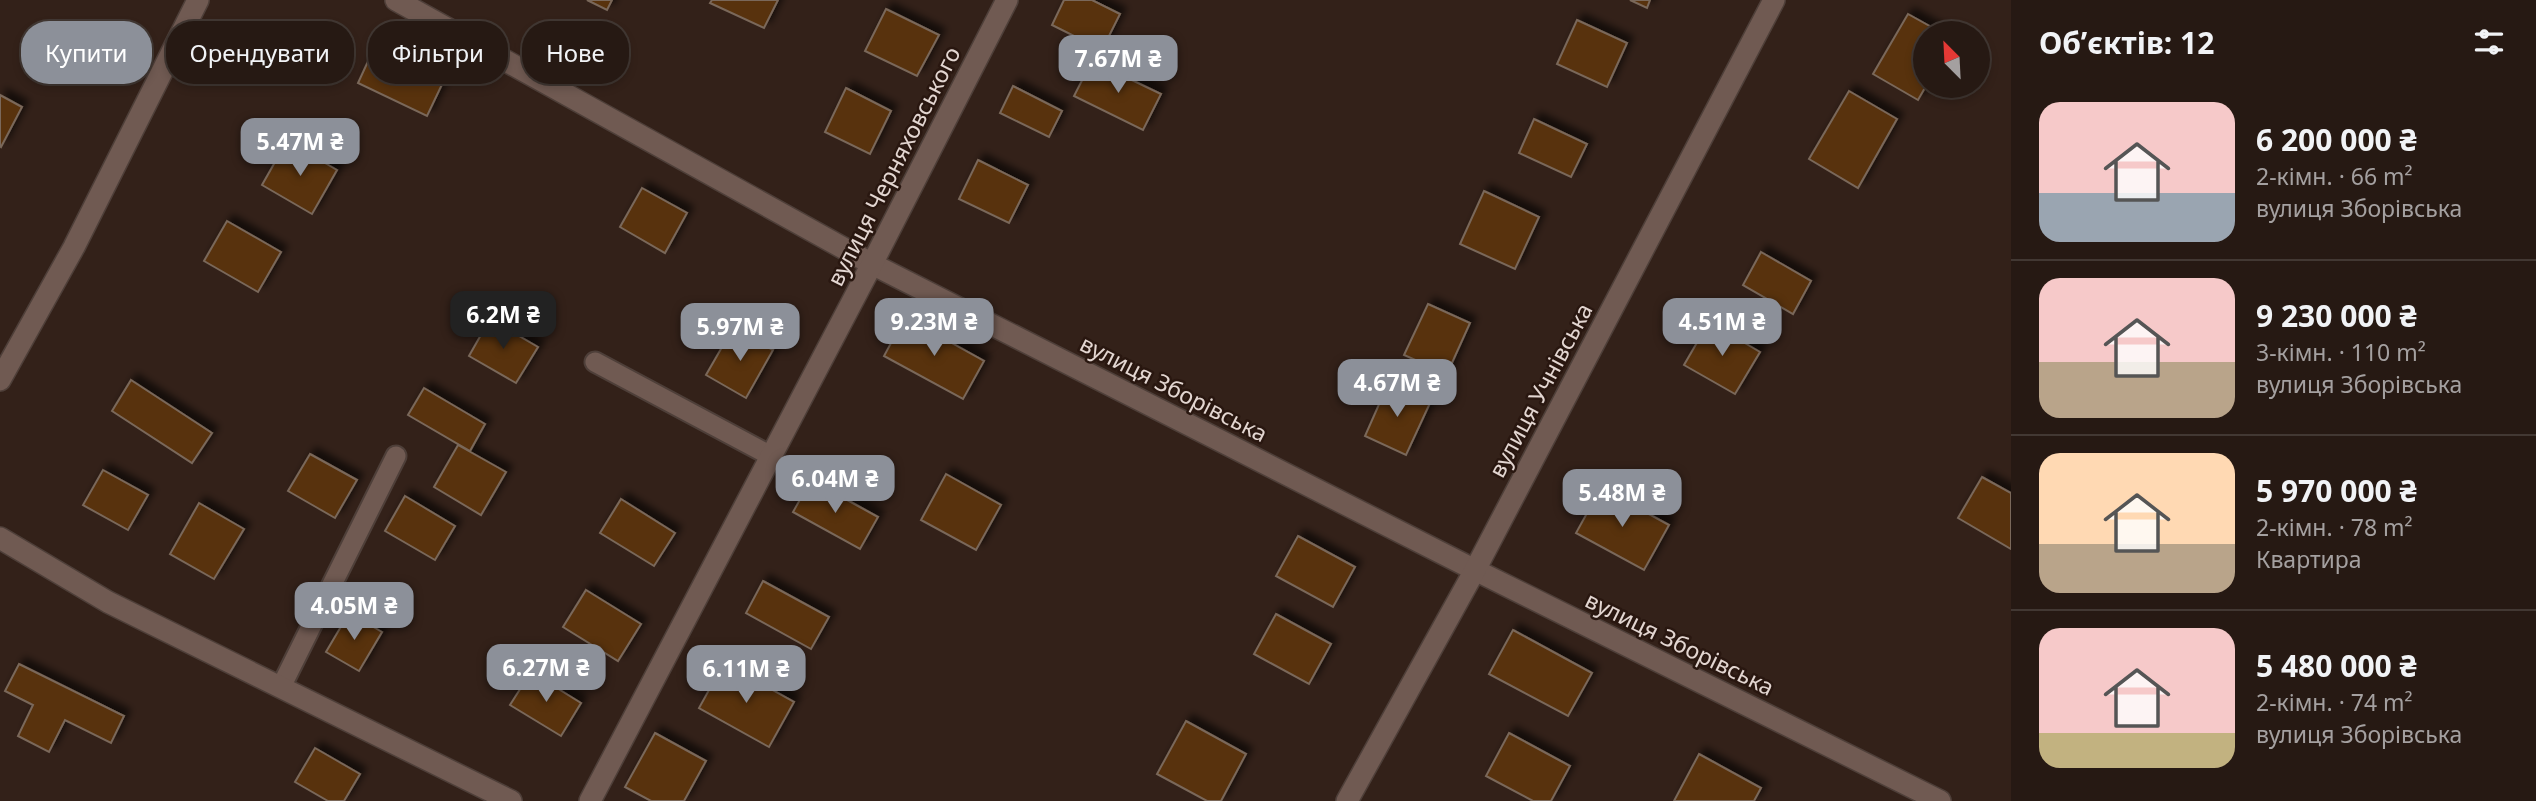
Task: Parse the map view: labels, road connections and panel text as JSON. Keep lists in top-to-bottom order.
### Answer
{
  "streets": {
    "street": ["вулиця Черняховського", "вулиця Зборівська", "вулиця Учнівська"]
  },
  "crossings": [
    ["вулиця Черняховського", "вулиця Зборівська"],
    ["вулиця Зборівська", "вулиця Учнівська"]
  ],
  "north": "top left",
  "page": {
    "heading": "Об’єктів: 12",
    "chip": [
      "Купити",
      "Орендувати",
      "Фільтри",
      "Нове"
    ],
    "price": [
      "7.67M ₴",
      "5.47M ₴",
      "6.2M ₴",
      "9.23M ₴",
      "4.51M ₴",
      "5.97M ₴",
      "4.67M ₴",
      "6.04M ₴",
      "5.48M ₴",
      "4.05M ₴",
      "6.27M ₴",
      "6.11M ₴"
    ],
    "list": [
      {
        "name": "6 200 000 ₴",
        "note": "2-кімн. · 66 m² · вулиця Зборівська"
      },
      {
        "name": "9 230 000 ₴",
        "note": "3-кімн. · 110 m² · вулиця Зборівська"
      },
      {
        "name": "5 970 000 ₴",
        "note": "2-кімн. · 78 m² · Квартира"
      },
      {
        "name": "5 480 000 ₴",
        "note": "2-кімн. · 74 m² · вулиця Зборівська"
      }
    ]
  }
}
